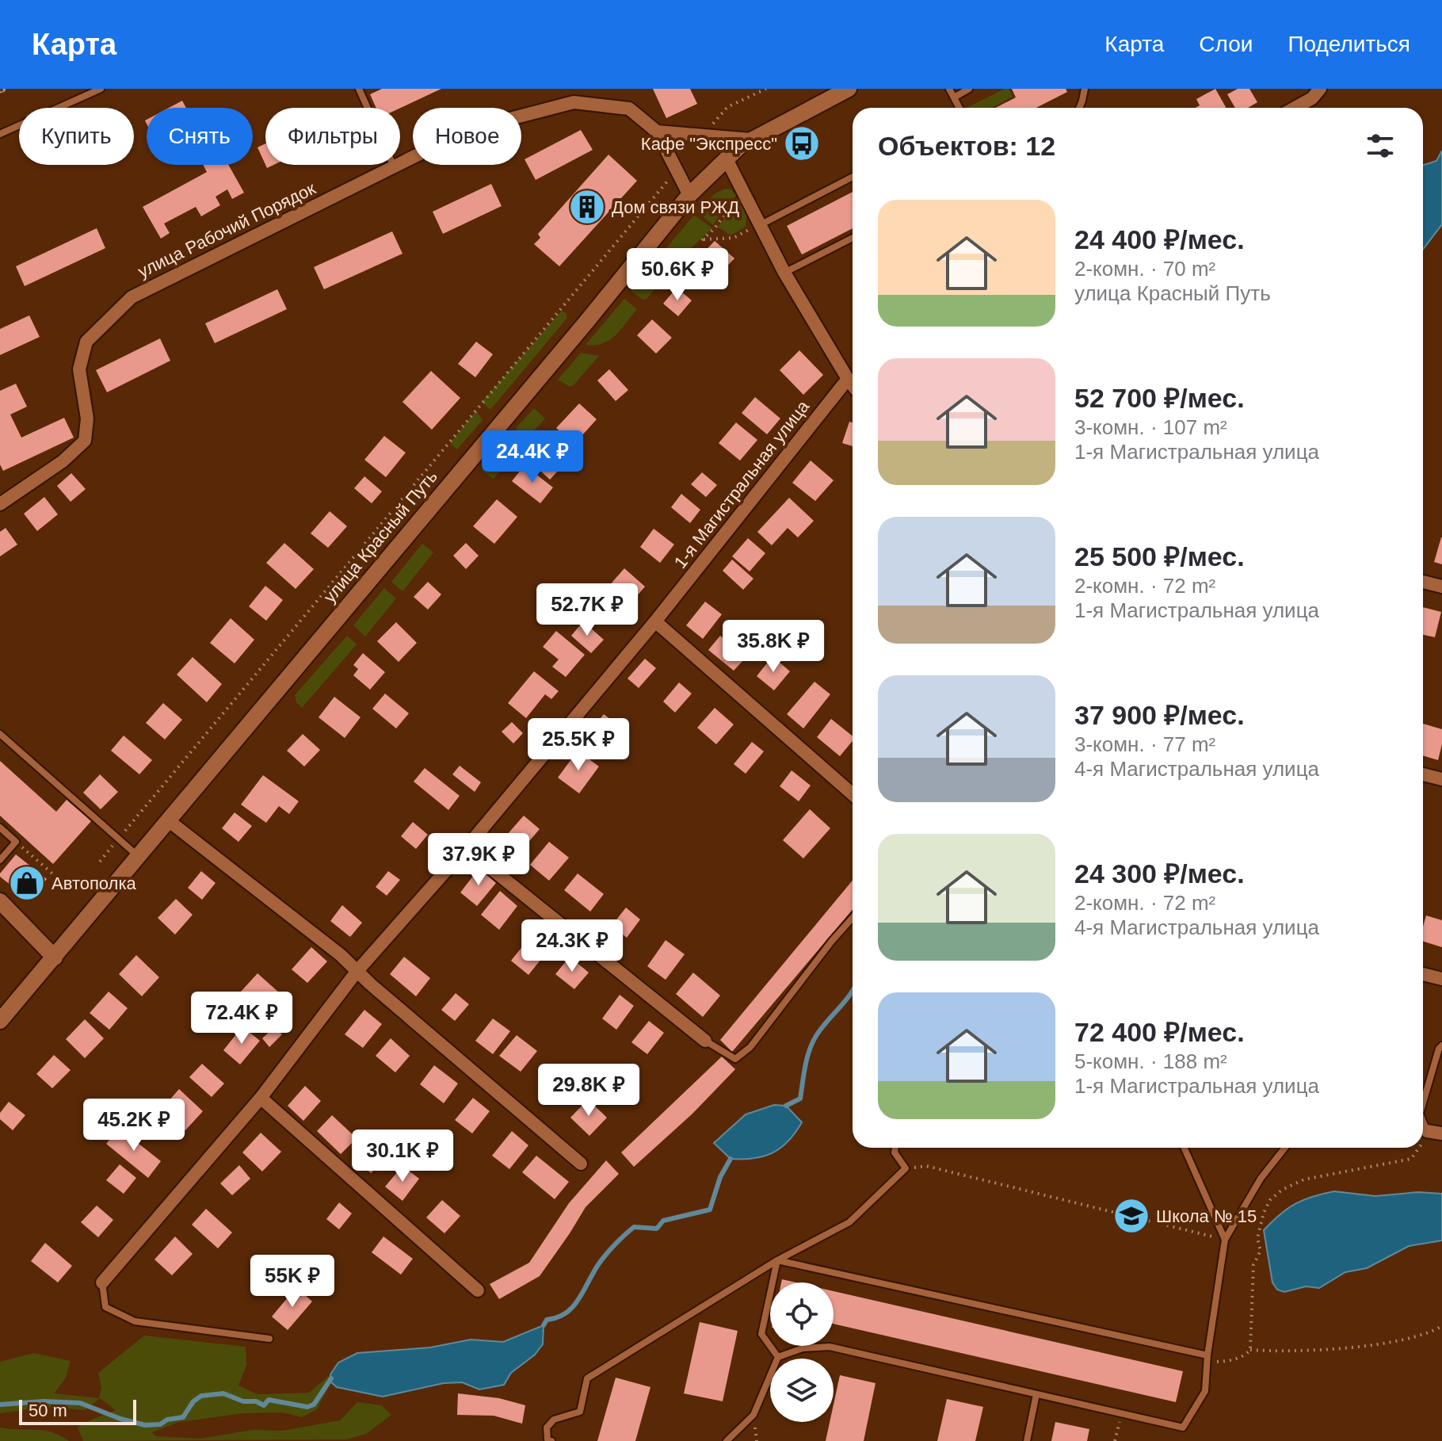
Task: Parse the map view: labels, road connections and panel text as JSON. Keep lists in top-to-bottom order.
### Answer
{
  "streets": {
    "main road": ["улица Красный Путь"],
    "street": ["улица Рабочий Порядок", "1-я Магистральная улица"]
  },
  "crossings": [
    ["улица Рабочий Порядок", "улица Красный Путь"]
  ],
  "places": {
    "bus stop": ["Кафе \"Экспресс\""],
    "building": ["Дом связи РЖД"],
    "shop": ["Автополка"],
    "school or university": ["Школа № 15"]
  },
  "scale_bar": "50 m",
  "page": {
    "header": "Карта",
    "nav": ["Карта", "Слои", "Поделиться"],
    "chip": [
      "Купить",
      "Снять",
      "Фильтры",
      "Новое"
    ],
    "heading": "Объектов: 12",
    "list": [
      {
        "name": "24 400 ₽/мес.",
        "note": "2-комн. · 70 m² · улица Красный Путь"
      },
      {
        "name": "52 700 ₽/мес.",
        "note": "3-комн. · 107 m² · 1-я Магистральная улица"
      },
      {
        "name": "25 500 ₽/мес.",
        "note": "2-комн. · 72 m² · 1-я Магистральная улица"
      },
      {
        "name": "37 900 ₽/мес.",
        "note": "3-комн. · 77 m² · 4-я Магистральная улица"
      },
      {
        "name": "24 300 ₽/мес.",
        "note": "2-комн. · 72 m² · 4-я Магистральная улица"
      },
      {
        "name": "72 400 ₽/мес.",
        "note": "5-комн. · 188 m² · 1-я Магистральная улица"
      }
    ],
    "price": [
      "50.6K ₽",
      "24.4K ₽",
      "52.7K ₽",
      "35.8K ₽",
      "25.5K ₽",
      "37.9K ₽",
      "24.3K ₽",
      "72.4K ₽",
      "29.8K ₽",
      "45.2K ₽",
      "30.1K ₽",
      "55K ₽"
    ],
    "scale": "50 m"
  }
}
